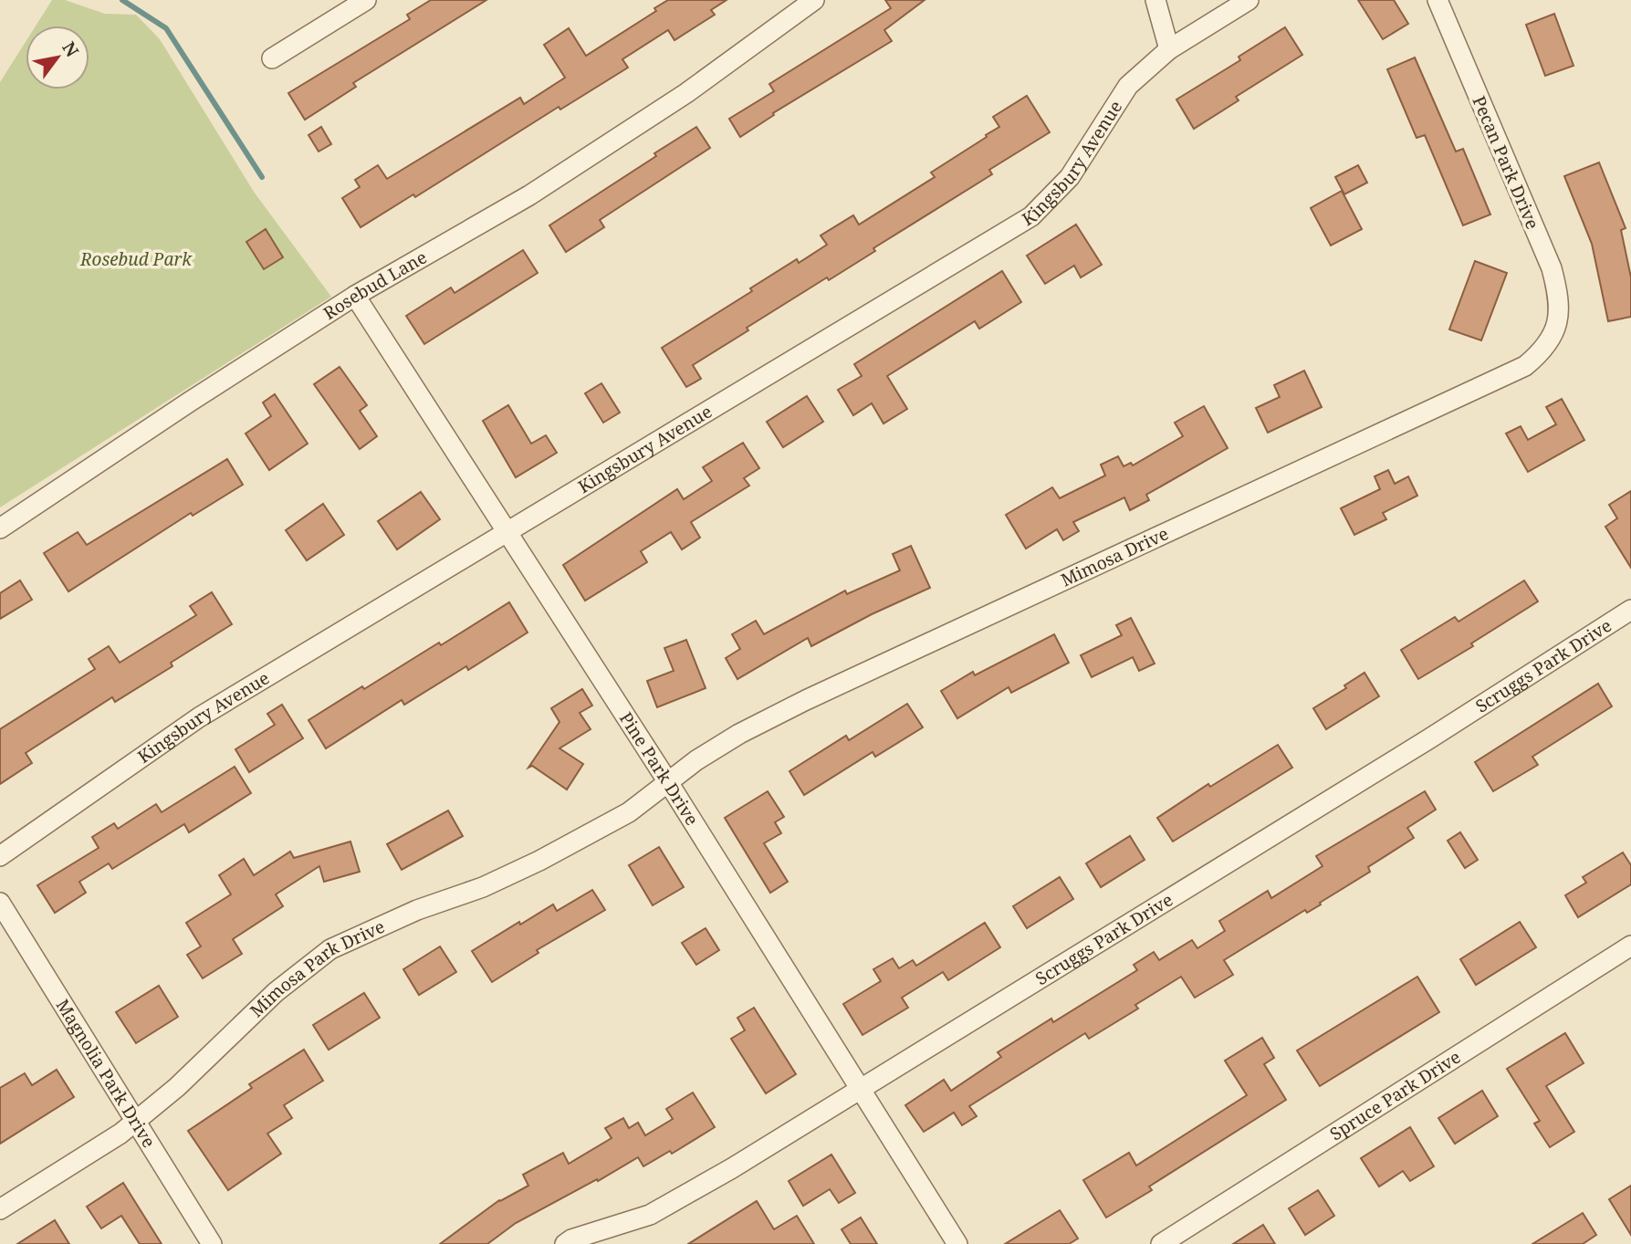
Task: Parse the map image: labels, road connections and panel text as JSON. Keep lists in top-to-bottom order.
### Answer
{
  "streets": {
    "street": [
      "Kingsbury Avenue",
      "Pecan Park Drive",
      "Rosebud Lane",
      "Mimosa Drive",
      "Scruggs Park Drive",
      "Pine Park Drive",
      "Mimosa Park Drive",
      "Magnolia Park Drive",
      "Spruce Park Drive"
    ]
  },
  "crossings": [
    ["Kingsbury Avenue", "Pine Park Drive"],
    ["Pecan Park Drive", "Mimosa Drive"],
    ["Rosebud Lane", "Pine Park Drive"],
    ["Mimosa Drive", "Pine Park Drive"],
    ["Mimosa Drive", "Mimosa Park Drive"],
    ["Scruggs Park Drive", "Pine Park Drive"],
    ["Pine Park Drive", "Mimosa Park Drive"],
    ["Mimosa Park Drive", "Magnolia Park Drive"]
  ],
  "parks": ["Rosebud Park"],
  "north": "top right"
}
